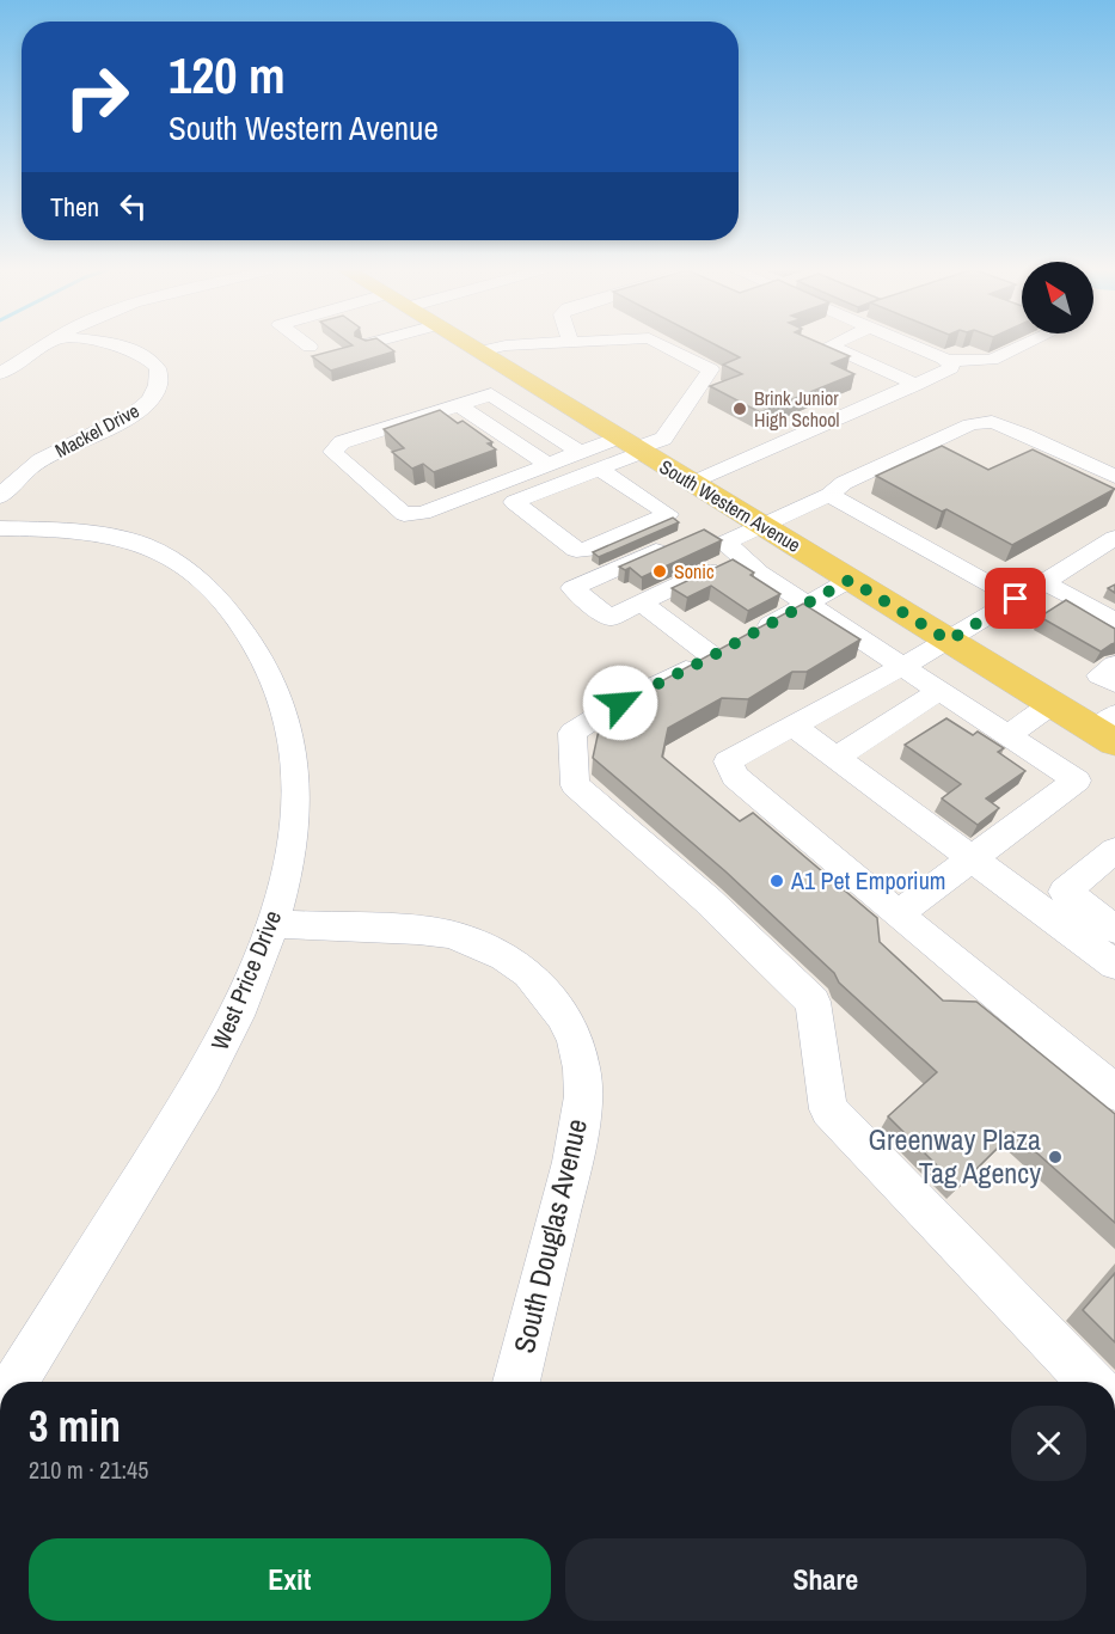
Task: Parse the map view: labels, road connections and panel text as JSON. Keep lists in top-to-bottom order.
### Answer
{
  "streets": {
    "main road": ["South Western Avenue"],
    "street": ["Mackel Drive", "West Price Drive", "South Douglas Avenue"]
  },
  "crossings": [
    ["West Price Drive", "South Douglas Avenue"]
  ],
  "places": [
    "Brink Junior High School",
    "Sonic",
    "A1 Pet Emporium",
    "Greenway Plaza Tag Agency"
  ],
  "north": "top left",
  "page": {
    "turn": ["120 m", "South Western Avenue"],
    "then": "Then",
    "heading": ["3 min", "210 m · 21:45"],
    "buttons": ["Exit", "Share"]
  }
}
